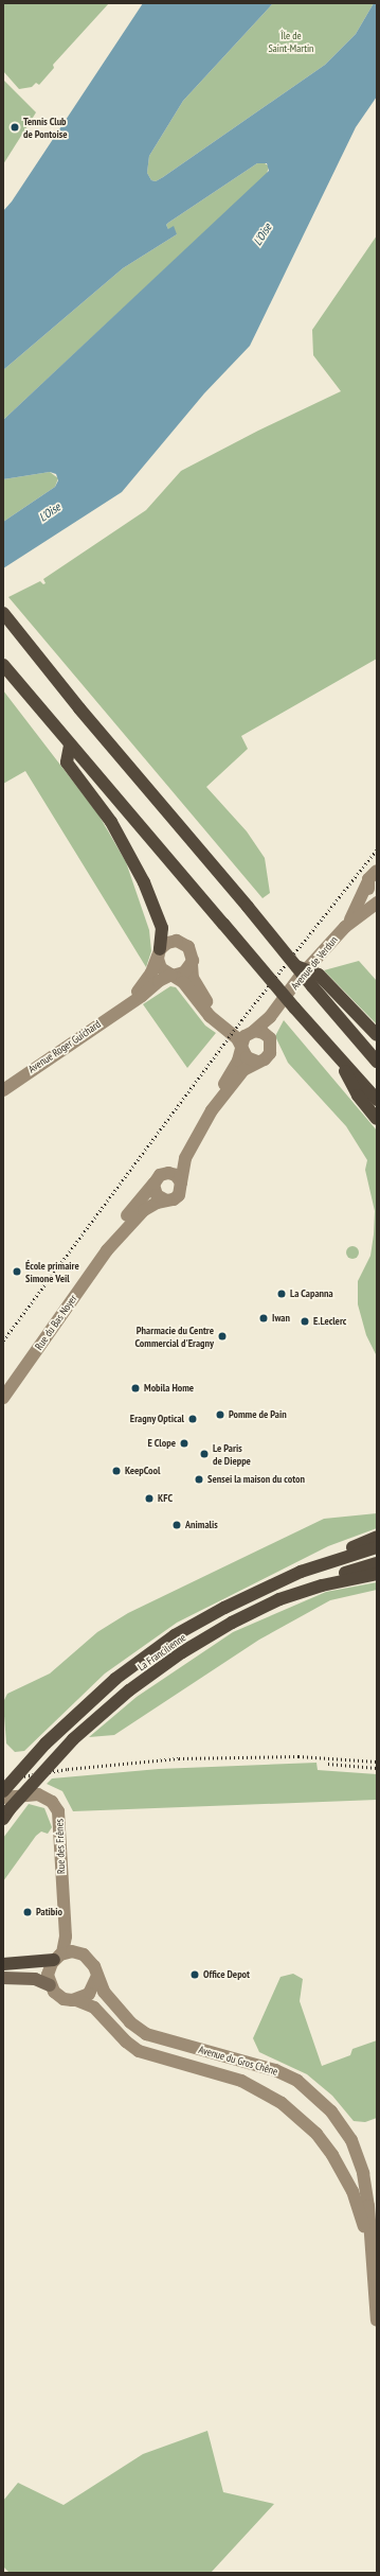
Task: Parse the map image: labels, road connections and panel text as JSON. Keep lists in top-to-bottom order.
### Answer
{
  "streets": {
    "highway": ["La Francilienne"],
    "street": [
      "Avenue de Verdun",
      "Avenue Roger Guichard",
      "Rue du Bas Noyer",
      "Rue des Frênes",
      "Avenue du Gros Chêne"
    ]
  },
  "crossings": [
    ["Rue des Frênes", "Avenue du Gros Chêne"]
  ],
  "water": ["L'Oise"],
  "parks": ["Île de Saint-Martin"],
  "places": [
    "Tennis Club de Pontoise",
    "École primaire Simone Veil",
    "La Capanna",
    "Iwan",
    "E.Leclerc",
    "Pharmacie du Centre Commercial d'Eragny",
    "Mobila Home",
    "Pomme de Pain",
    "Eragny Optical",
    "E Clope",
    "Le Paris de Dieppe",
    "KeepCool",
    "Sensei la maison du coton",
    "KFC",
    "Animalis",
    "Patibio",
    "Office Depot"
  ]
}
